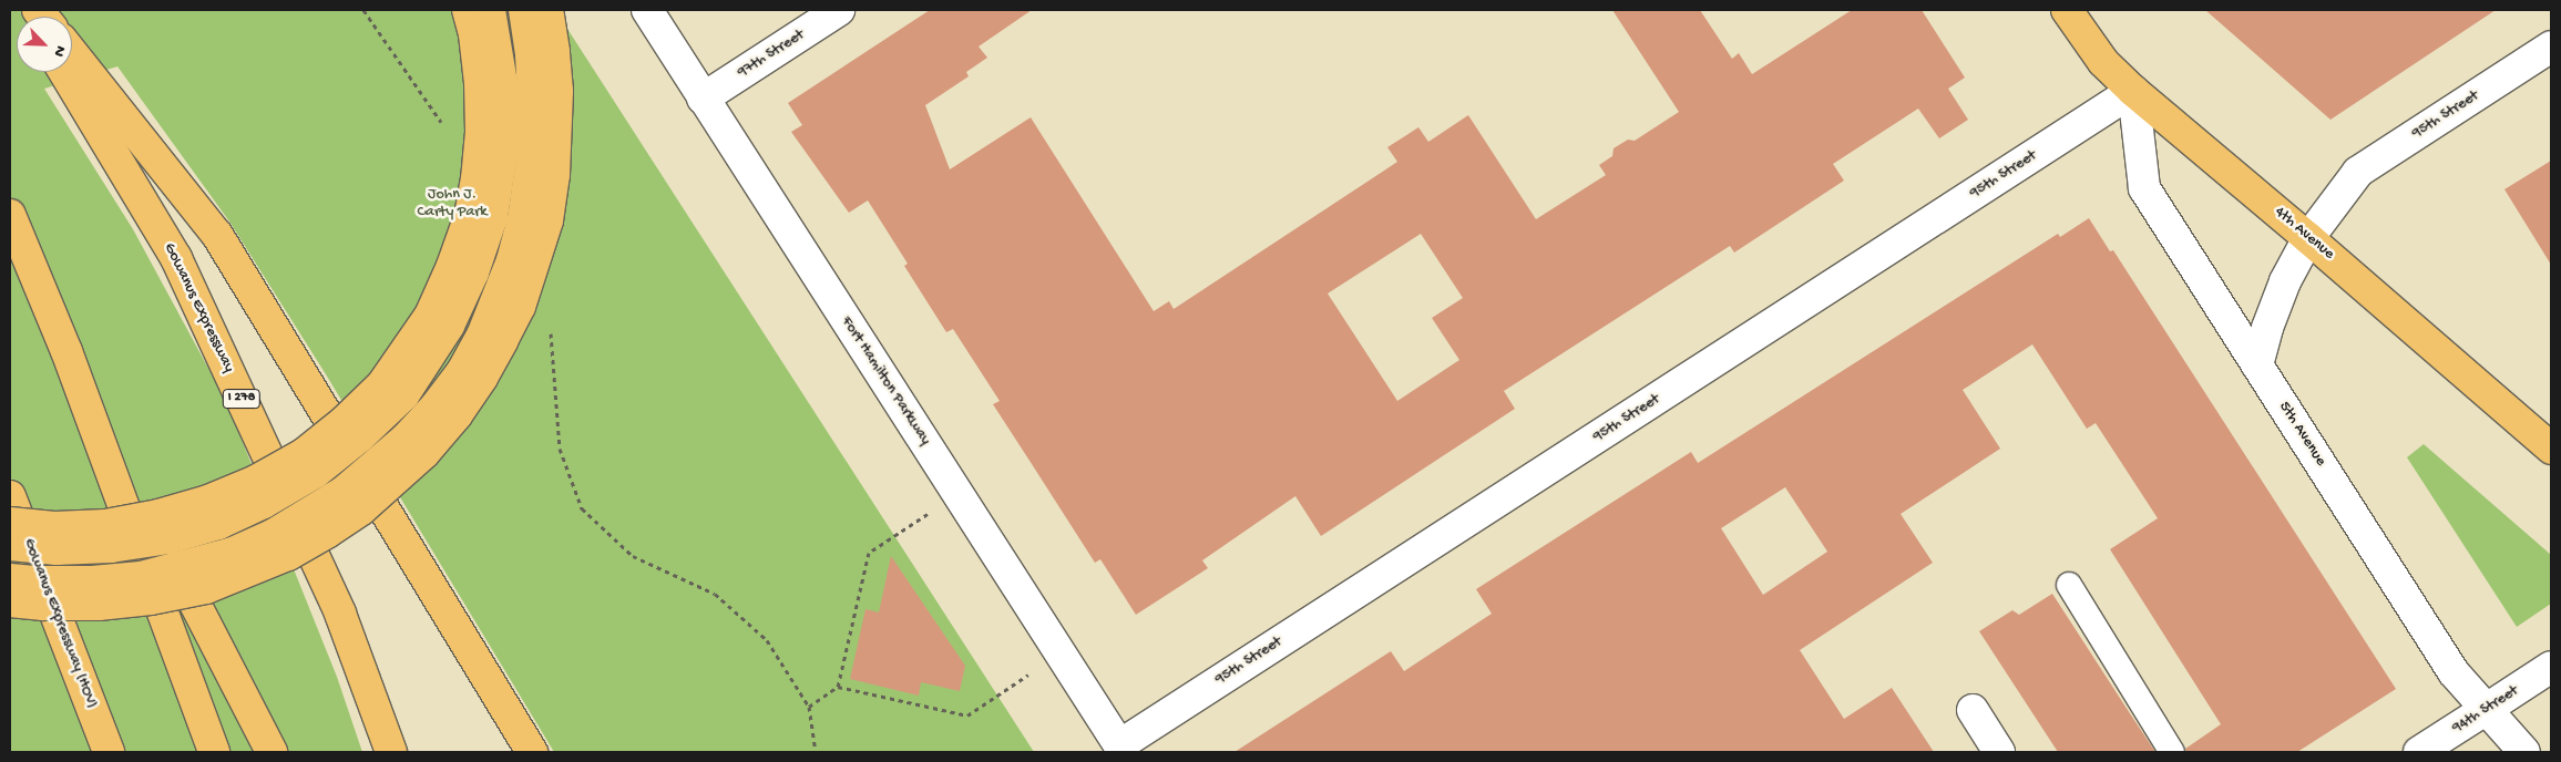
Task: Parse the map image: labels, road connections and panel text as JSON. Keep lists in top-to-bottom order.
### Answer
{
  "streets": {
    "main road": [
      "4th Avenue",
      "Gowanus Expressway",
      "I 278",
      "Gowanus Expressway (HOV)"
    ],
    "street": [
      "97th Street",
      "95th Street",
      "Fort Hamilton Parkway",
      "5th Avenue",
      "94th Street"
    ]
  },
  "crossings": [
    ["97th Street", "Fort Hamilton Parkway"],
    ["95th Street", "4th Avenue"],
    ["95th Street", "Fort Hamilton Parkway"],
    ["95th Street", "5th Avenue"],
    ["4th Avenue", "5th Avenue"],
    ["5th Avenue", "94th Street"]
  ],
  "parks": ["John J. Carty Park"],
  "north": "bottom right"
}
